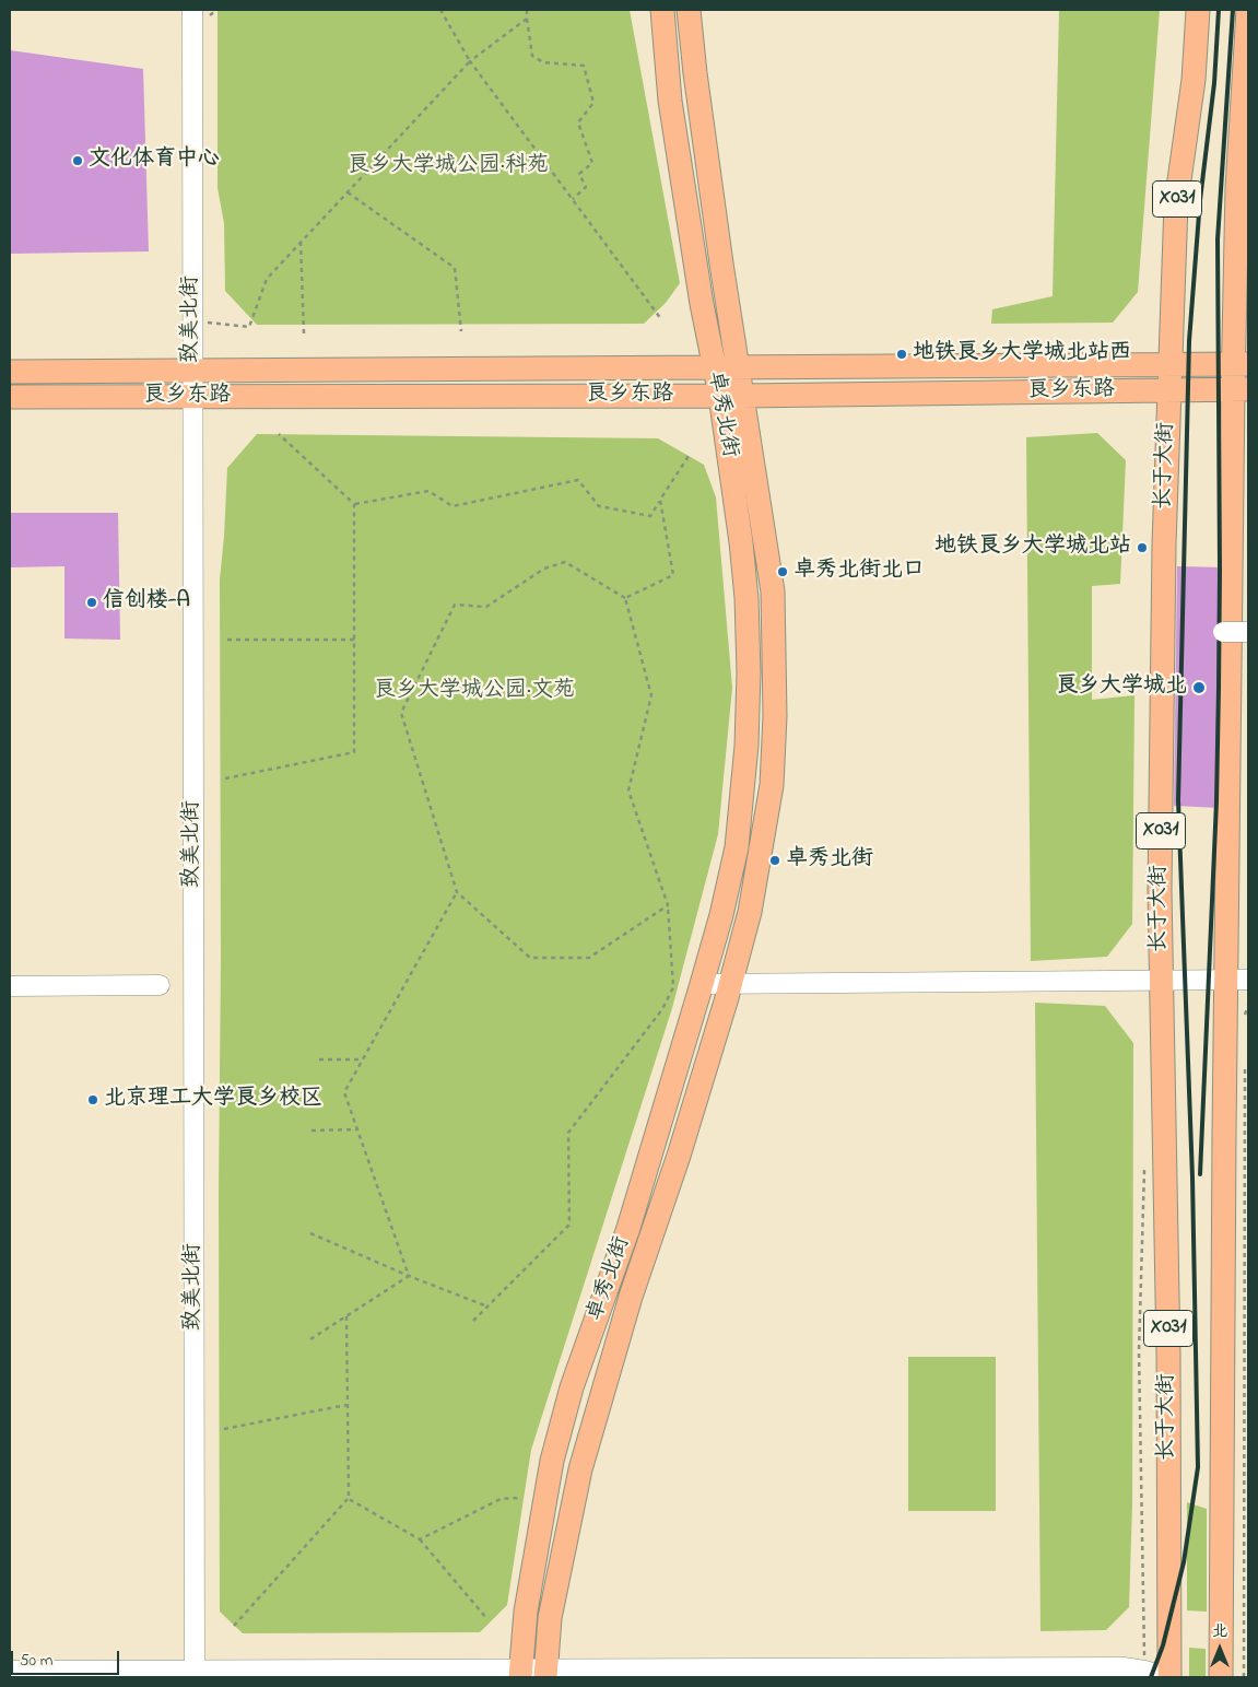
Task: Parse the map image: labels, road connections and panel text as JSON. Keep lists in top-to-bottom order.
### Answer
{
  "streets": {
    "main road": [
      "X031",
      "良乡东路",
      "卓秀北街",
      "长于大街"
    ],
    "street": ["致美北街"]
  },
  "crossings": [
    ["X031", "良乡东路"],
    ["致美北街", "良乡东路"],
    ["良乡东路", "卓秀北街"],
    ["良乡东路", "长于大街"]
  ],
  "parks": ["良乡大学城公园·科苑", "良乡大学城公园·文苑"],
  "places": [
    "文化体育中心",
    "地铁良乡大学城北站西",
    "地铁良乡大学城北站",
    "卓秀北街北口",
    "信创楼-A",
    "良乡大学城北",
    "卓秀北街",
    "北京理工大学良乡校区"
  ],
  "scale_bar": "50 m",
  "north": "top"
}
